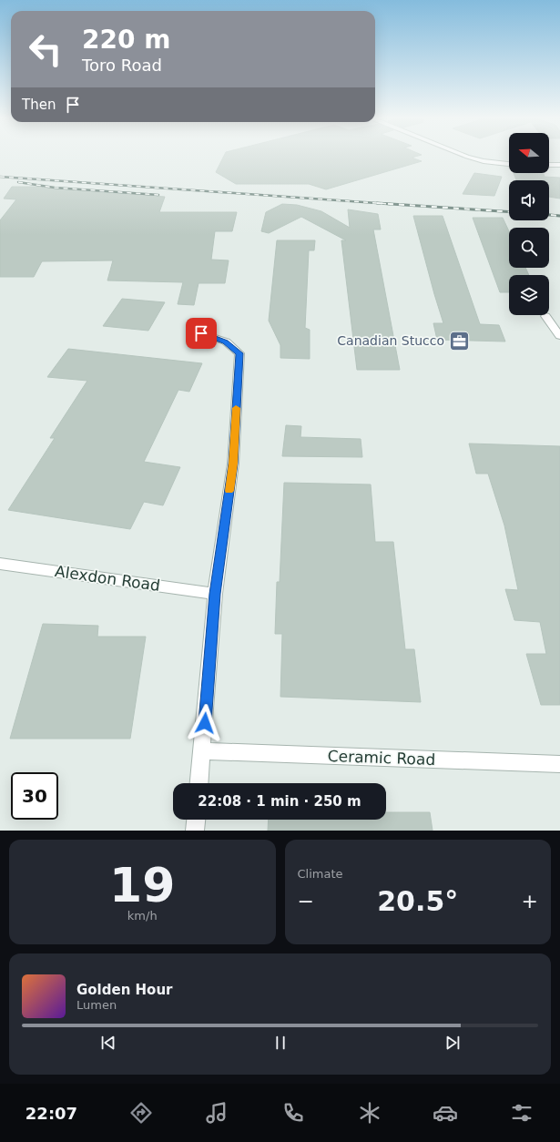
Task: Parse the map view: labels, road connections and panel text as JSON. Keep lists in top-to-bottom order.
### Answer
{
  "streets": {
    "street": ["Alexdon Road", "Ceramic Road"]
  },
  "places": {
    "office": ["Canadian Stucco"]
  },
  "north": "left",
  "page": {
    "turn": ["220 m", "Toro Road"],
    "then": "Then",
    "limit": "30",
    "trip": "22:08 · 1 min · 250 m",
    "tile": [
      ["19", "km/h"],
      "Climate"
    ],
    "heat": ["−", "20.5°", "+"],
    "song": ["Golden Hour", "Lumen"],
    "tabs": "22:07"
  }
}
